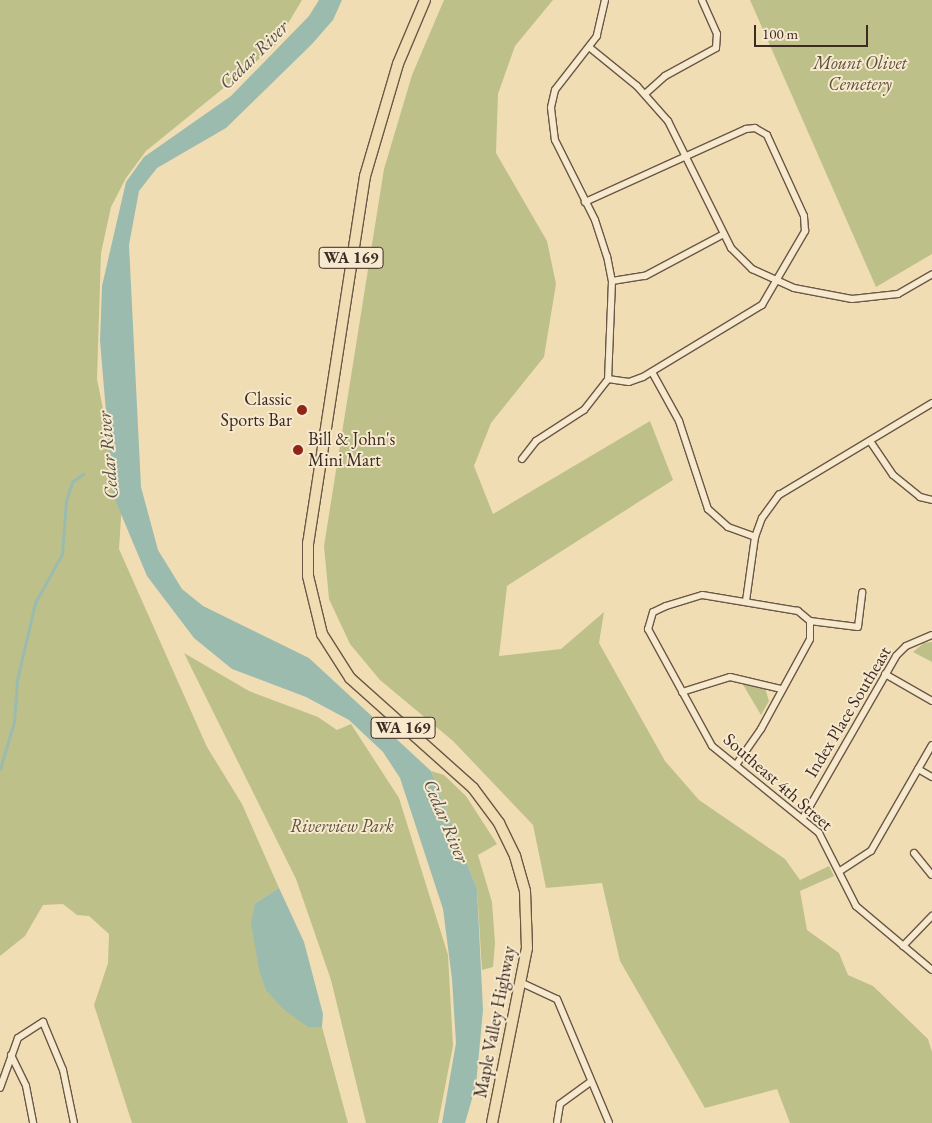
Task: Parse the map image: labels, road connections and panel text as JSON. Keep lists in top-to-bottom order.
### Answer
{
  "streets": {
    "main road": ["WA 169", "Maple Valley Highway"],
    "street": ["Index Place Southeast", "Southeast 4th Street"]
  },
  "crossings": [
    ["Index Place Southeast", "Southeast 4th Street"]
  ],
  "water": ["Cedar River"],
  "parks": ["Mount Olivet Cemetery", "Riverview Park"],
  "places": ["Classic Sports Bar", "Bill & John's Mini Mart"],
  "scale_bar": "100 m"
}
